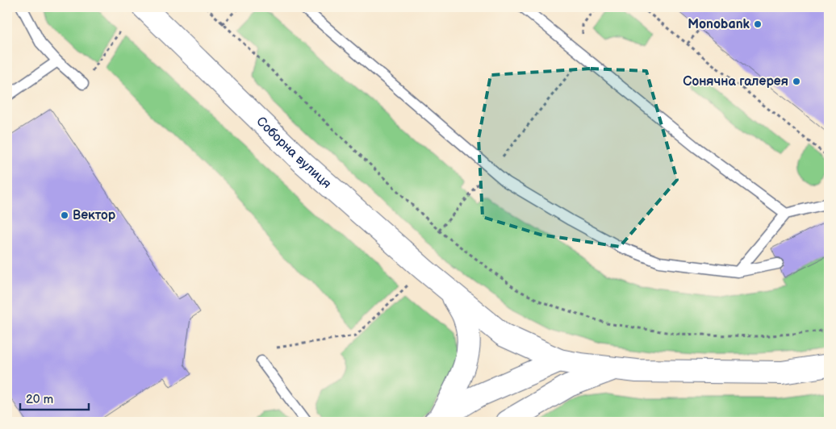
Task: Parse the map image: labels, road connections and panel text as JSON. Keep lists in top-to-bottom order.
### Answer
{
  "streets": {
    "street": ["Соборна вулиця"]
  },
  "places": ["Monobank", "Сонячна галерея", "Вектор"],
  "scale_bar": "20 m"
}
